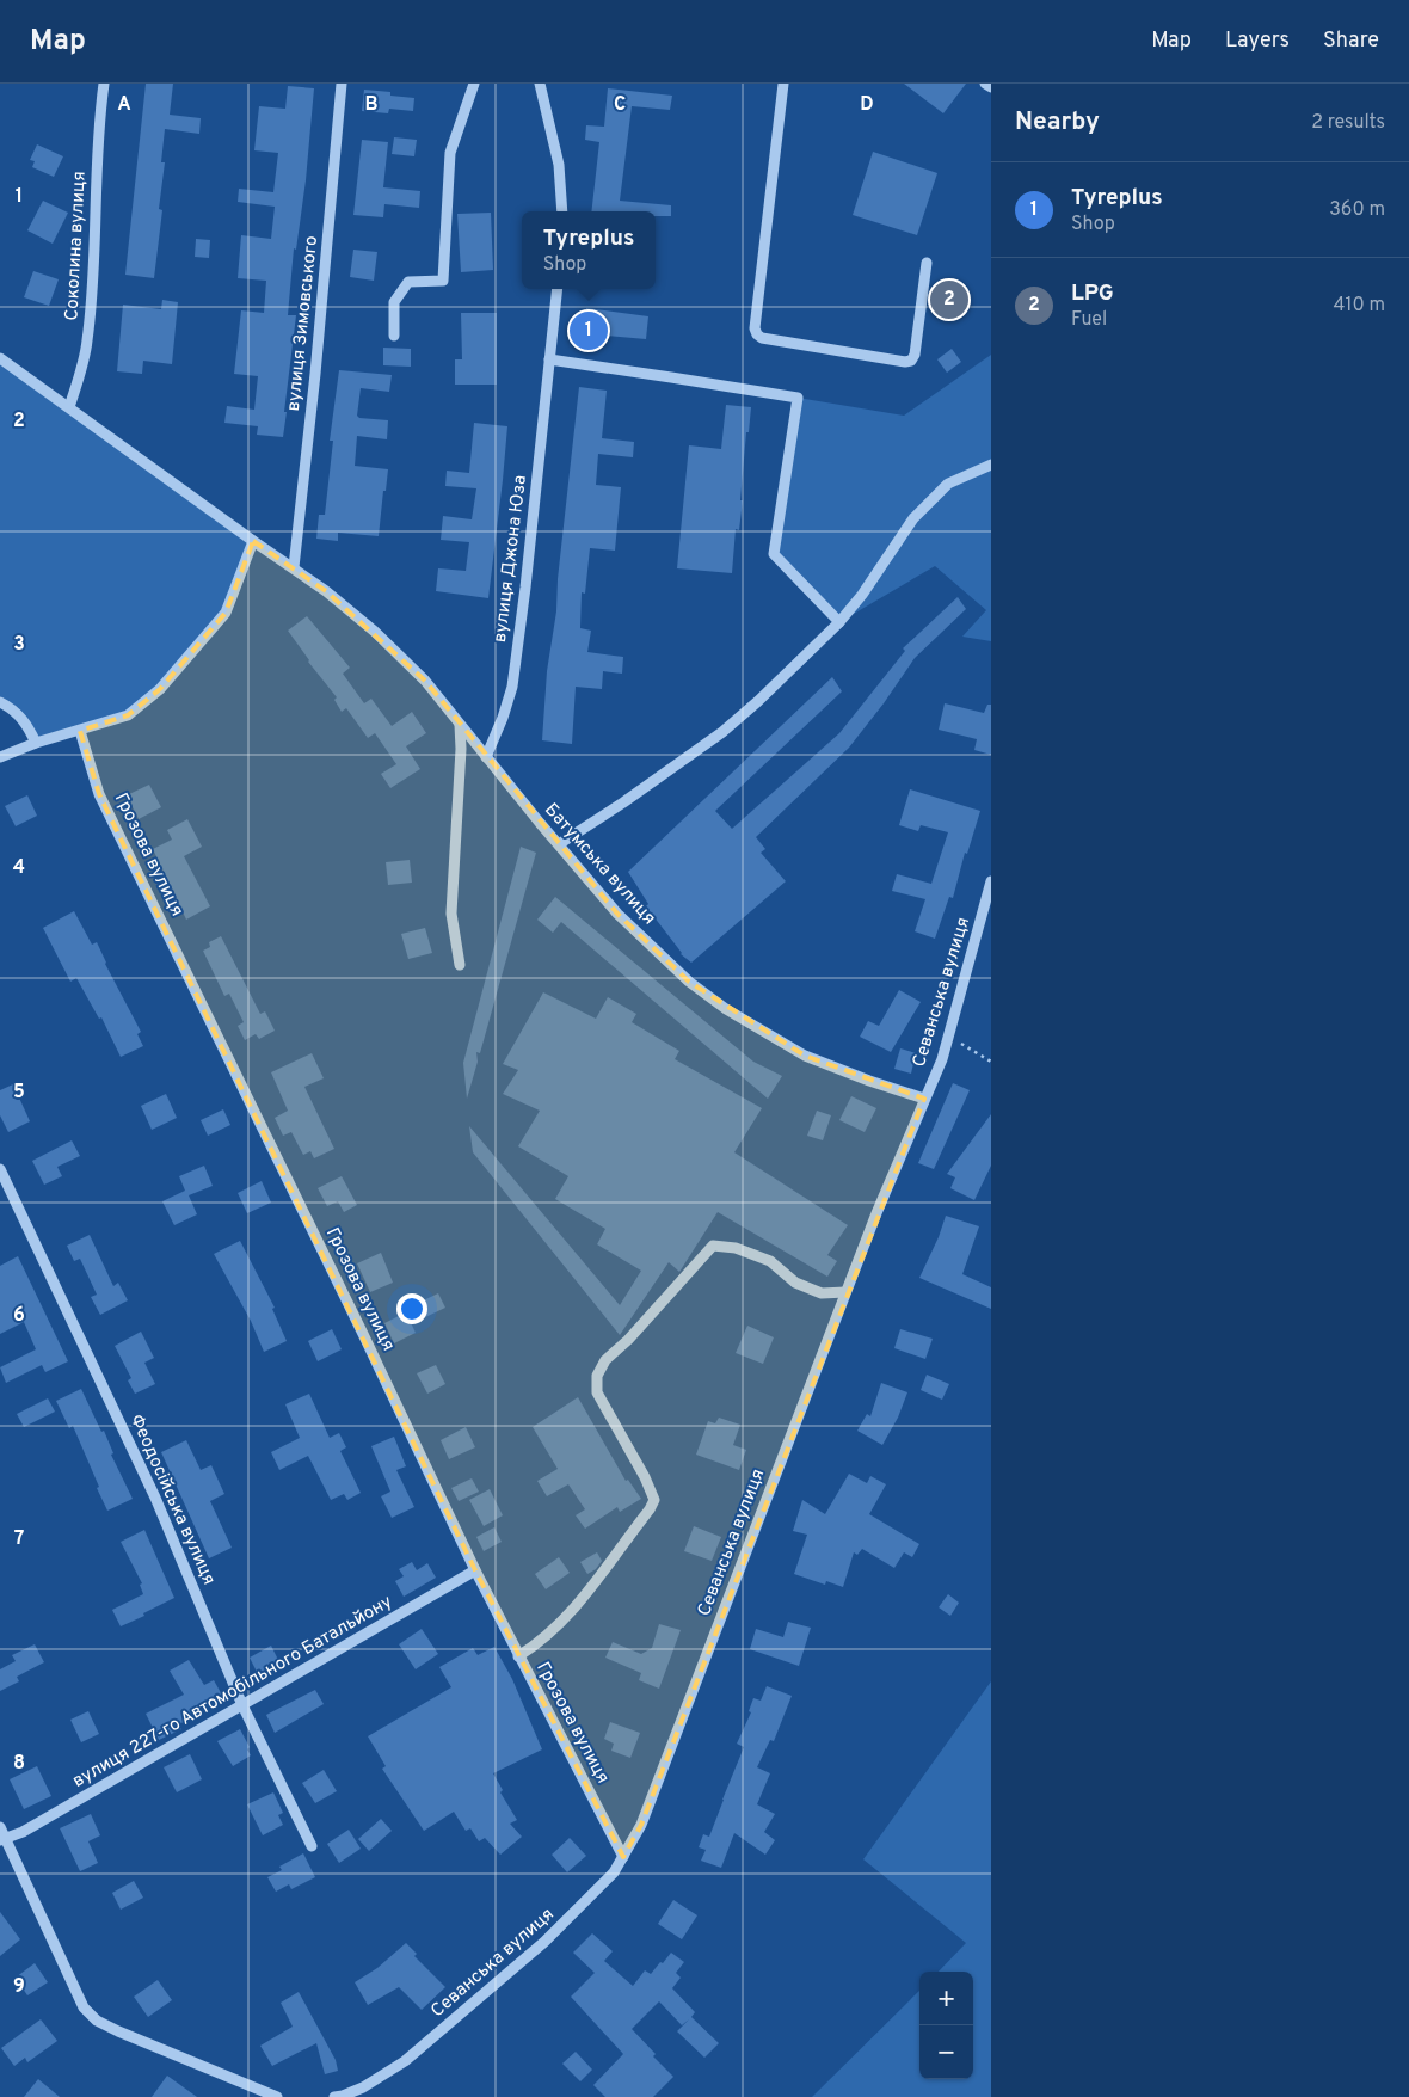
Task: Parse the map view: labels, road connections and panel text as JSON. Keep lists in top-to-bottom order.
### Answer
{
  "streets": {
    "street": [
      "Соколина вулиця",
      "вулиця Зимовського",
      "вулиця Джона Юза",
      "Грозова вулиця",
      "Батумська вулиця",
      "Севанська вулиця",
      "Феодосійська вулиця",
      "вулиця 227-го Автомобільного Батальйону"
    ]
  },
  "crossings": [
    ["Соколина вулиця", "Батумська вулиця"],
    ["вулиця Зимовського", "Батумська вулиця"],
    ["вулиця Джона Юза", "Батумська вулиця"],
    ["Грозова вулиця", "Севанська вулиця"],
    ["Грозова вулиця", "вулиця 227-го Автомобільного Батальйону"],
    ["Батумська вулиця", "Севанська вулиця"],
    ["Феодосійська вулиця", "вулиця 227-го Автомобільного Батальйону"]
  ],
  "page": {
    "header": "Map",
    "nav": ["Map", "Layers", "Share"],
    "heading": ["Nearby", "2 results"],
    "list": [
      {
        "mark": "1",
        "name": "Tyreplus",
        "note": "Shop",
        "value": "360 m"
      },
      {
        "mark": "2",
        "name": "LPG",
        "note": "Fuel",
        "value": "410 m"
      }
    ],
    "popup": ["Tyreplus", "Shop"],
    "pins": ["2", "1"],
    "map_buttons": ["+", "−"]
  },
  "grid": {
    "columns": [
      "A",
      "B",
      "C",
      "D"
    ],
    "rows": [
      "1",
      "2",
      "3",
      "4",
      "5",
      "6",
      "7",
      "8",
      "9"
    ]
  }
}
